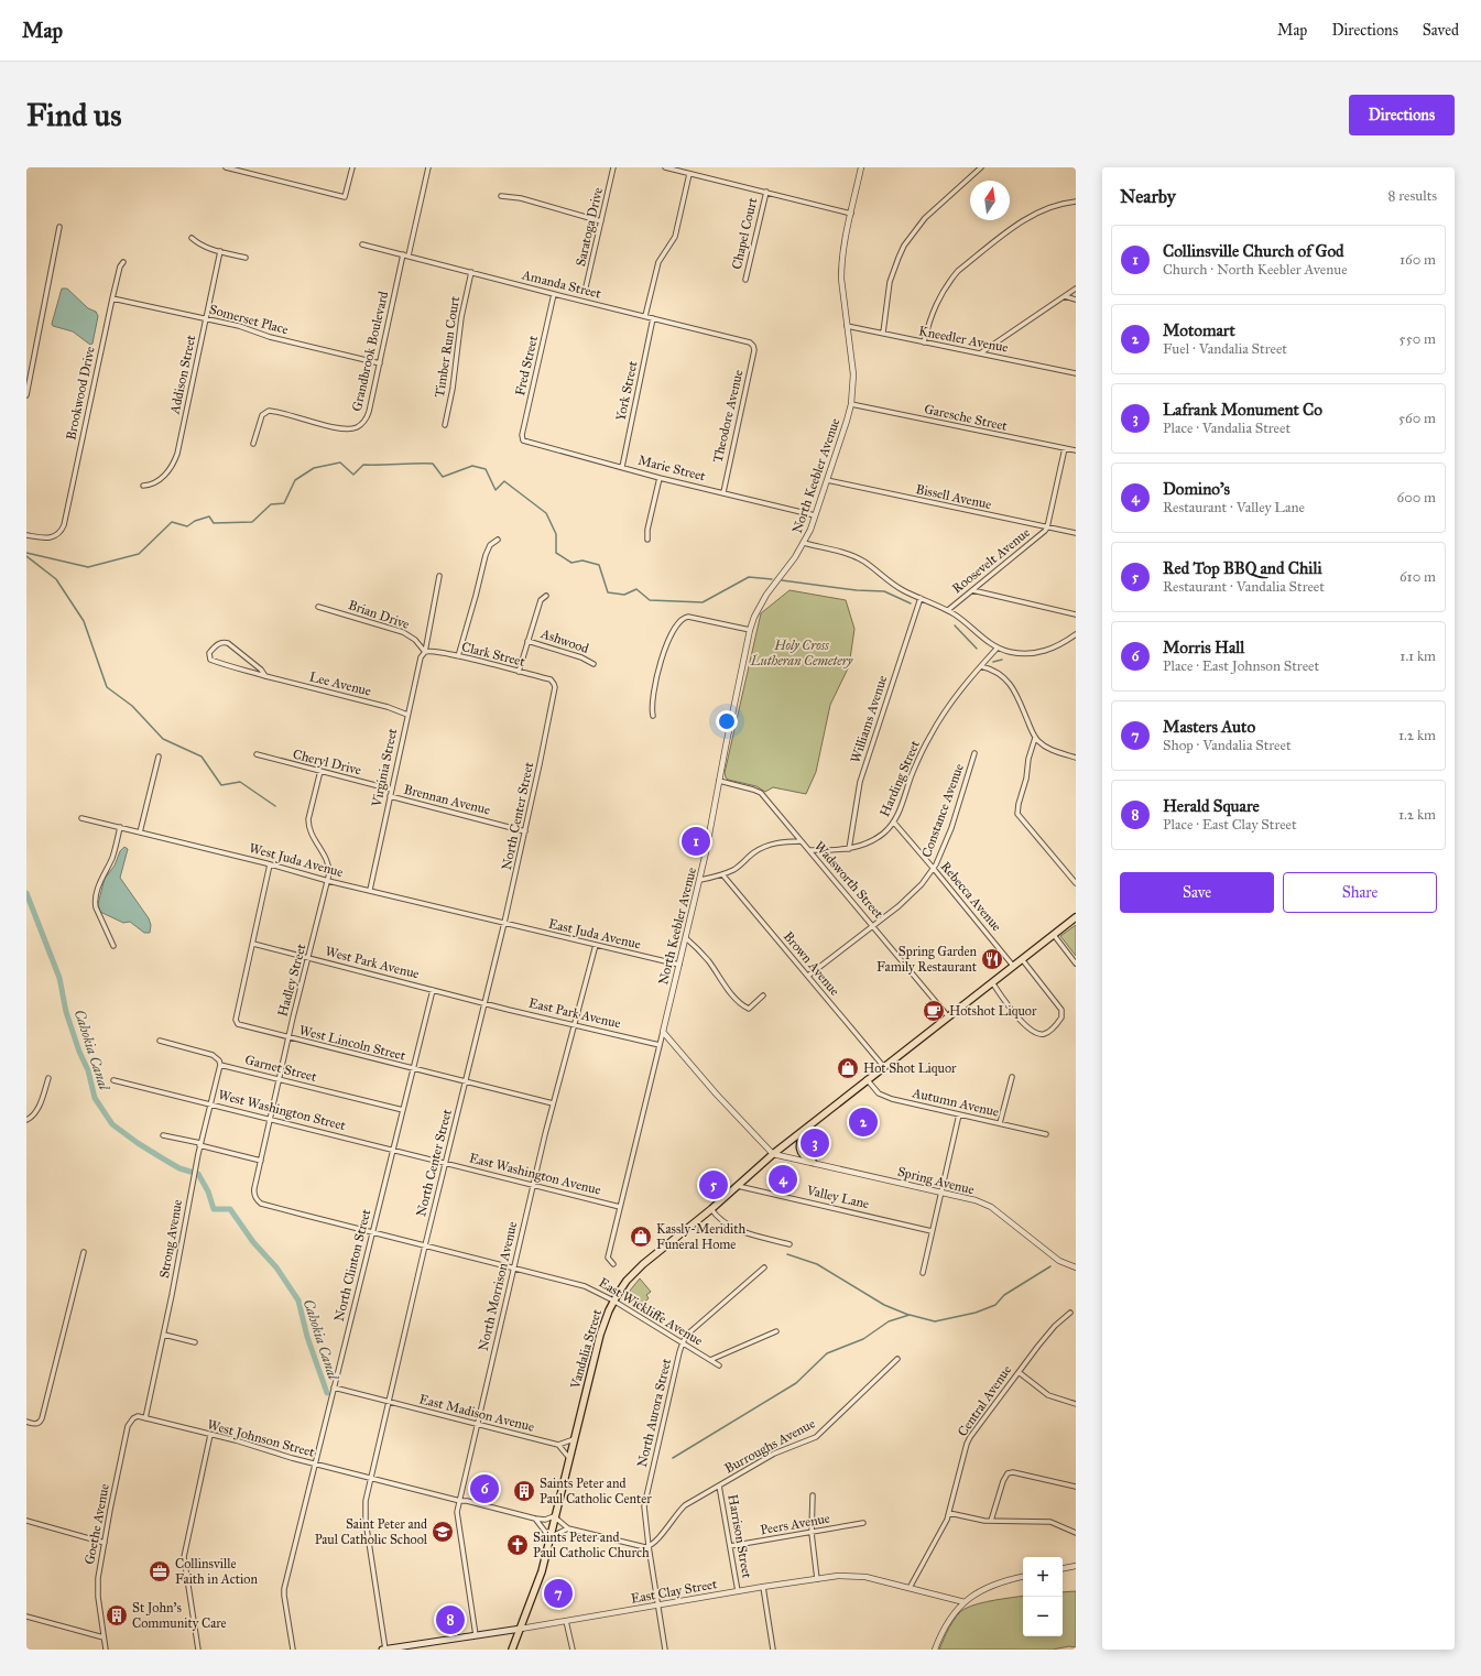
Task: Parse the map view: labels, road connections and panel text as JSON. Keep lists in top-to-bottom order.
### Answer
{
  "streets": {
    "main road": ["Vandalia Street", "East Clay Street"],
    "street": [
      "Saratoga Drive",
      "Chapel Court",
      "Amanda Street",
      "Somerset Place",
      "Kneedler Avenue",
      "Timber Run Court",
      "Grandbrook Boulevard",
      "Fred Street",
      "Addison Street",
      "York Street",
      "Brookwood Drive",
      "Theodore Avenue",
      "Garesche Street",
      "Marie Street",
      "North Keebler Avenue",
      "Bissell Avenue",
      "Roosevelt Avenue",
      "Brian Drive",
      "Ashwood",
      "Clark Street",
      "Lee Avenue",
      "Williams Avenue",
      "Cheryl Drive",
      "Virginia Street",
      "Harding Street",
      "Brennan Avenue",
      "Constance Avenue",
      "North Center Street",
      "West Juda Avenue",
      "Wadsworth Street",
      "Rebecca Avenue",
      "East Juda Avenue",
      "West Park Avenue",
      "Brown Avenue",
      "Hadley Street",
      "East Park Avenue",
      "West Lincoln Street",
      "Garnet Street",
      "Autumn Avenue",
      "West Washington Street",
      "East Washington Avenue",
      "Spring Avenue",
      "Valley Lane",
      "Strong Avenue",
      "North Clinton Street",
      "North Morrison Avenue",
      "East Wickliffe Avenue",
      "Central Avenue",
      "East Madison Avenue",
      "North Aurora Street",
      "West Johnson Street",
      "Burroughs Avenue",
      "Goethe Avenue",
      "Peers Avenue",
      "Harrison Street"
    ]
  },
  "crossings": [
    ["Amanda Street", "Timber Run Court"],
    ["Amanda Street", "Grandbrook Boulevard"],
    ["Amanda Street", "Fred Street"],
    ["Amanda Street", "York Street"],
    ["Amanda Street", "Theodore Avenue"],
    ["Somerset Place", "Grandbrook Boulevard"],
    ["Somerset Place", "Addison Street"],
    ["Somerset Place", "Brookwood Drive"],
    ["Kneedler Avenue", "North Keebler Avenue"],
    ["Fred Street", "Marie Street"],
    ["York Street", "Marie Street"],
    ["Theodore Avenue", "Marie Street"],
    ["Garesche Street", "North Keebler Avenue"],
    ["Garesche Street", "Roosevelt Avenue"],
    ["Marie Street", "North Keebler Avenue"],
    ["North Keebler Avenue", "Bissell Avenue"],
    ["North Keebler Avenue", "Wadsworth Street"],
    ["North Keebler Avenue", "East Juda Avenue"],
    ["North Keebler Avenue", "East Park Avenue"],
    ["North Keebler Avenue", "East Washington Avenue"],
    ["Bissell Avenue", "Roosevelt Avenue"],
    ["Brian Drive", "Clark Street"],
    ["Brian Drive", "Virginia Street"],
    ["Clark Street", "Virginia Street"],
    ["Clark Street", "North Center Street"],
    ["Lee Avenue", "Virginia Street"],
    ["Williams Avenue", "Harding Street"],
    ["Cheryl Drive", "Virginia Street"],
    ["Cheryl Drive", "Hadley Street"],
    ["Virginia Street", "Brennan Avenue"],
    ["Virginia Street", "West Juda Avenue"],
    ["Harding Street", "Wadsworth Street"],
    ["Harding Street", "Rebecca Avenue"],
    ["Brennan Avenue", "North Center Street"],
    ["Constance Avenue", "Wadsworth Street"],
    ["Constance Avenue", "Rebecca Avenue"],
    ["Constance Avenue", "Brown Avenue"],
    ["North Center Street", "West Juda Avenue"],
    ["North Center Street", "East Juda Avenue"],
    ["North Center Street", "West Park Avenue"],
    ["North Center Street", "East Park Avenue"],
    ["North Center Street", "West Lincoln Street"],
    ["North Center Street", "West Washington Street"],
    ["North Center Street", "East Washington Avenue"],
    ["North Center Street", "East Wickliffe Avenue"],
    ["North Center Street", "East Madison Avenue"],
    ["North Center Street", "West Johnson Street"],
    ["North Center Street", "East Clay Street"],
    ["West Juda Avenue", "East Juda Avenue"],
    ["West Juda Avenue", "Hadley Street"],
    ["Wadsworth Street", "Vandalia Street"],
    ["Rebecca Avenue", "Vandalia Street"],
    ["East Juda Avenue", "North Morrison Avenue"],
    ["West Park Avenue", "Hadley Street"],
    ["West Park Avenue", "East Park Avenue"],
    ["West Park Avenue", "West Lincoln Street"],
    ["West Park Avenue", "North Clinton Street"],
    ["Brown Avenue", "Vandalia Street"],
    ["Hadley Street", "West Lincoln Street"],
    ["Hadley Street", "Garnet Street"],
    ["Hadley Street", "West Washington Street"],
    ["Hadley Street", "East Wickliffe Avenue"],
    ["East Park Avenue", "North Morrison Avenue"],
    ["West Lincoln Street", "North Clinton Street"],
    ["West Lincoln Street", "North Morrison Avenue"],
    ["Garnet Street", "Strong Avenue"],
    ["Garnet Street", "North Clinton Street"],
    ["Autumn Avenue", "Vandalia Street"],
    ["West Washington Street", "East Washington Avenue"],
    ["West Washington Street", "Strong Avenue"],
    ["West Washington Street", "North Clinton Street"],
    ["East Washington Avenue", "North Morrison Avenue"],
    ["Spring Avenue", "Vandalia Street"],
    ["Valley Lane", "Vandalia Street"],
    ["Strong Avenue", "West Johnson Street"],
    ["Strong Avenue", "Goethe Avenue"],
    ["North Clinton Street", "East Wickliffe Avenue"],
    ["North Clinton Street", "East Madison Avenue"],
    ["North Clinton Street", "West Johnson Street"],
    ["North Morrison Avenue", "East Wickliffe Avenue"],
    ["North Morrison Avenue", "East Madison Avenue"],
    ["North Morrison Avenue", "West Johnson Street"],
    ["North Morrison Avenue", "East Clay Street"],
    ["East Wickliffe Avenue", "Vandalia Street"],
    ["East Wickliffe Avenue", "North Aurora Street"],
    ["Vandalia Street", "East Clay Street"],
    ["Central Avenue", "East Clay Street"],
    ["North Aurora Street", "Burroughs Avenue"],
    ["North Aurora Street", "East Clay Street"],
    ["West Johnson Street", "Goethe Avenue"],
    ["Burroughs Avenue", "Harrison Street"],
    ["Peers Avenue", "Harrison Street"],
    ["Harrison Street", "East Clay Street"]
  ],
  "water": ["Cahokia Canal"],
  "parks": ["Holy Cross Lutheran Cemetery"],
  "places": {
    "restaurant": ["Spring Garden Family Restaurant"],
    "cafe": ["Hotshot Liquor"],
    "shop": ["Hot Shot Liquor", "Kassly-Meridith Funeral Home"],
    "building": ["Saints Peter and Paul Catholic Center", "St John's Community Care"],
    "school or university": ["Saint Peter and Paul Catholic School"],
    "church": ["Saints Peter and Paul Catholic Church"],
    "office": ["Collinsville Faith in Action"]
  },
  "north": "top",
  "page": {
    "header": "Map",
    "nav": ["Map", "Directions", "Saved"],
    "buttons": [
      "Directions",
      ["Save", "Share"]
    ],
    "title": "Find us",
    "heading": ["Nearby", "8 results"],
    "list": [
      {
        "mark": "1",
        "name": "Collinsville Church of God",
        "note": "Church · North Keebler Avenue",
        "value": "160 m"
      },
      {
        "mark": "2",
        "name": "Motomart",
        "note": "Fuel · Vandalia Street",
        "value": "550 m"
      },
      {
        "mark": "3",
        "name": "Lafrank Monument Co",
        "note": "Place · Vandalia Street",
        "value": "560 m"
      },
      {
        "mark": "4",
        "name": "Domino's",
        "note": "Restaurant · Valley Lane",
        "value": "600 m"
      },
      {
        "mark": "5",
        "name": "Red Top BBQ and Chili",
        "note": "Restaurant · Vandalia Street",
        "value": "610 m"
      },
      {
        "mark": "6",
        "name": "Morris Hall",
        "note": "Place · East Johnson Street",
        "value": "1.1 km"
      },
      {
        "mark": "7",
        "name": "Masters Auto",
        "note": "Shop · Vandalia Street",
        "value": "1.2 km"
      },
      {
        "mark": "8",
        "name": "Herald Square",
        "note": "Place · East Clay Street",
        "value": "1.2 km"
      }
    ],
    "pins": [
      "1",
      "2",
      "3",
      "4",
      "5",
      "6",
      "7",
      "8"
    ],
    "map_buttons": ["+", "−"]
  }
}
